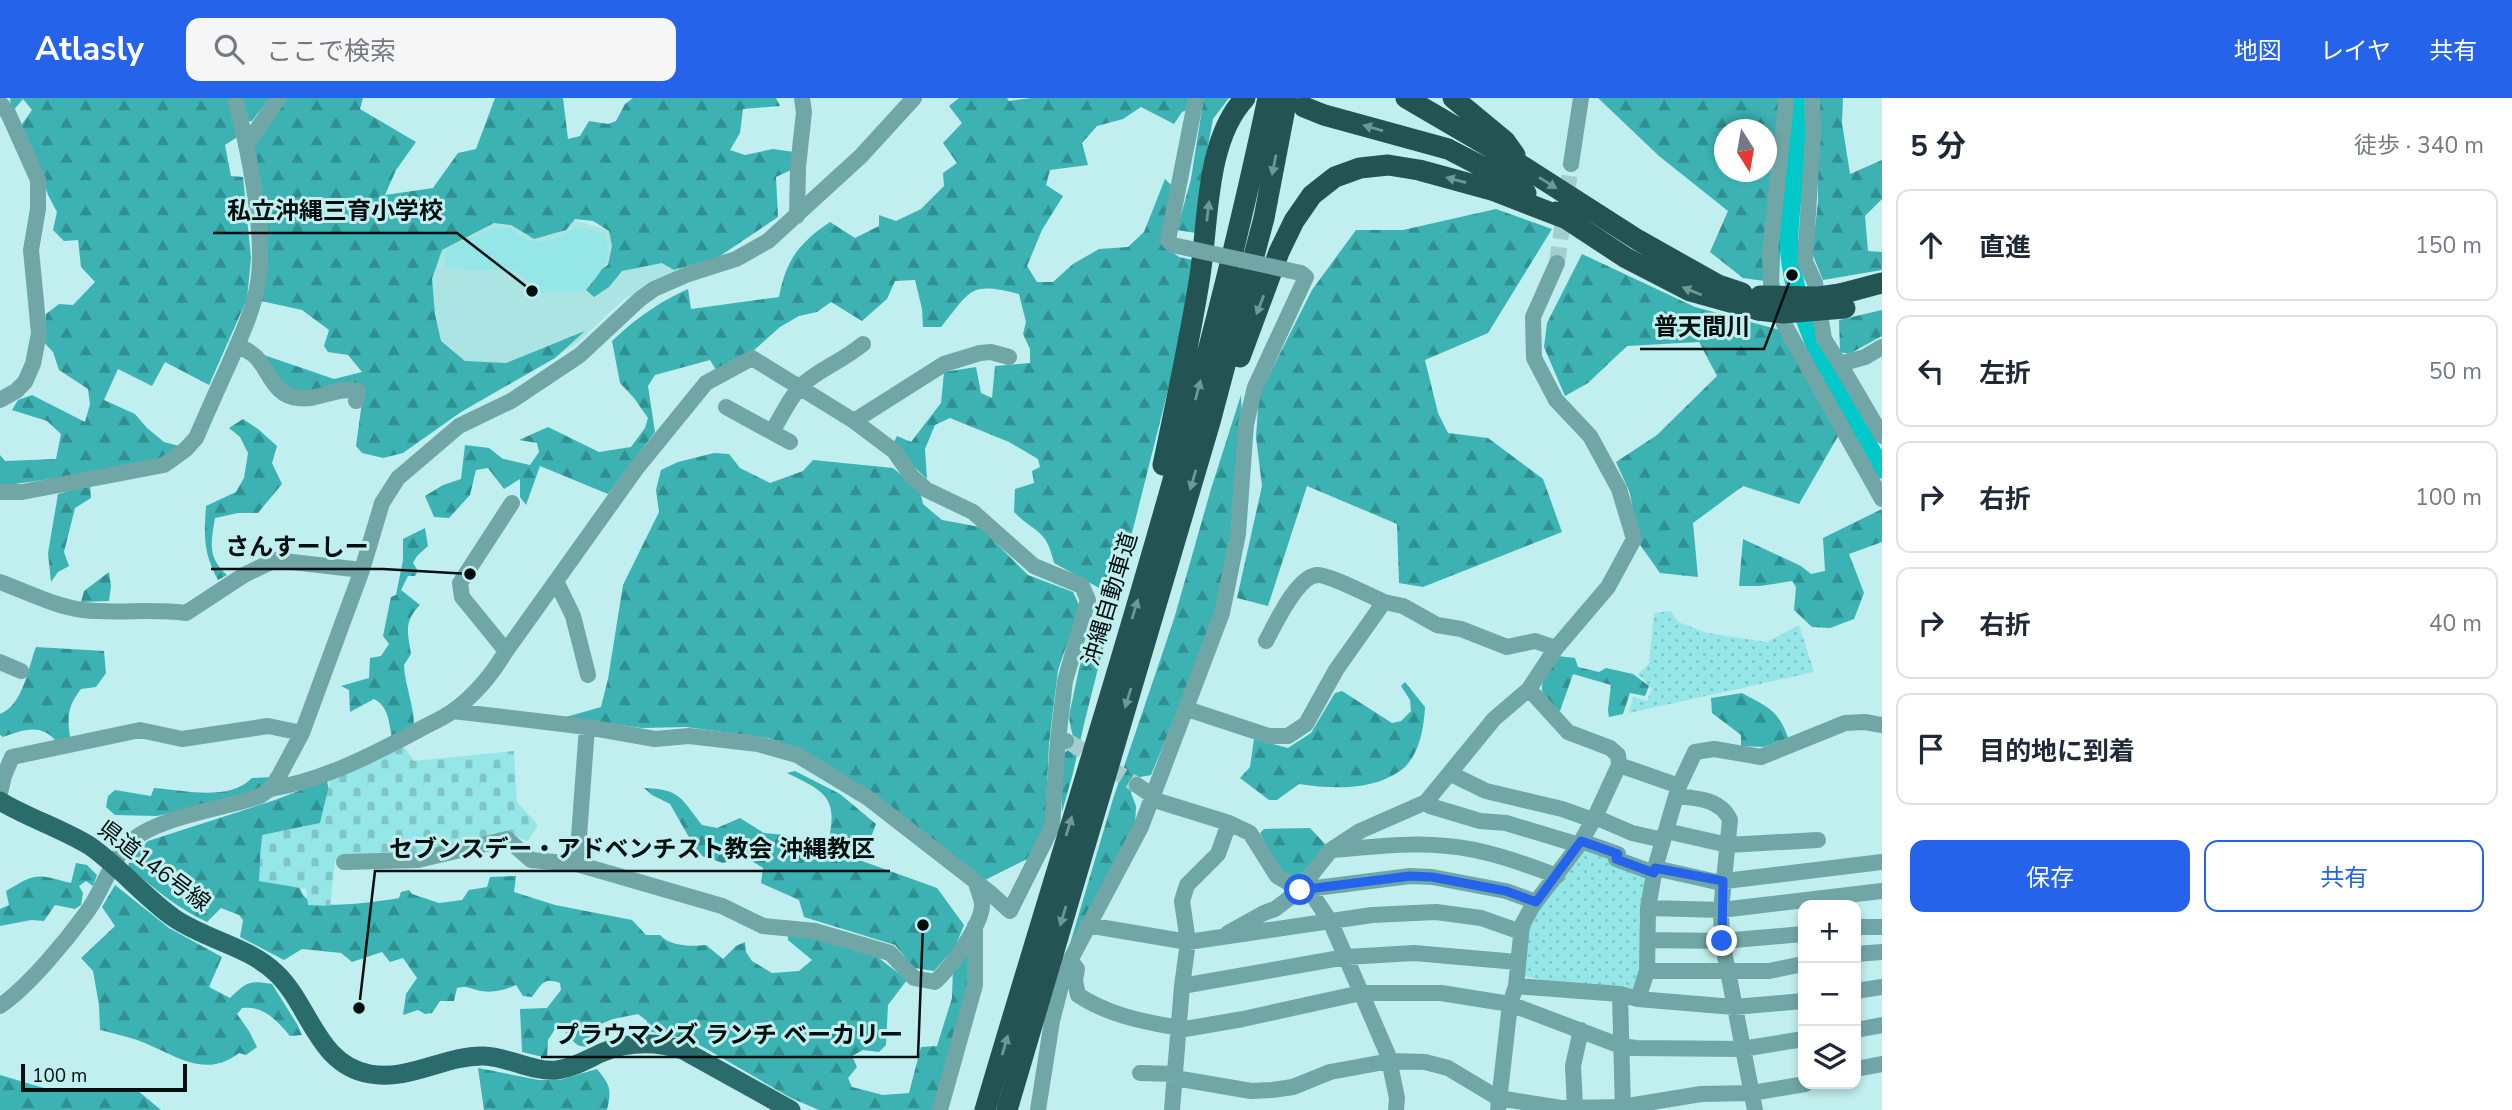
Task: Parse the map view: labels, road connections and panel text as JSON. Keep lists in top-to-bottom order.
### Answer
{
  "streets": {
    "highway": ["沖縄自動車道"],
    "main road": ["県道146号線"]
  },
  "places": [
    "普天間川",
    "私立沖縄三育小学校",
    "さんすーしー",
    "プラウマンズ ランチ ベーカリー",
    "セブンスデー・アドベンチスト教会 沖縄教区"
  ],
  "scale_bar": "100 m",
  "north": "bottom",
  "page": {
    "header": "Atlasly",
    "search": "ここで検索",
    "nav": ["地図", "レイヤ", "共有"],
    "heading": ["5 分", "徒歩 · 340 m"],
    "list": [
      ["直進", "150 m"],
      ["左折", "50 m"],
      ["右折", "100 m"],
      ["右折", "40 m"],
      "目的地に到着"
    ],
    "buttons": ["保存", "共有"],
    "map_buttons": ["+", "−"],
    "scale": "100 m"
  }
}
